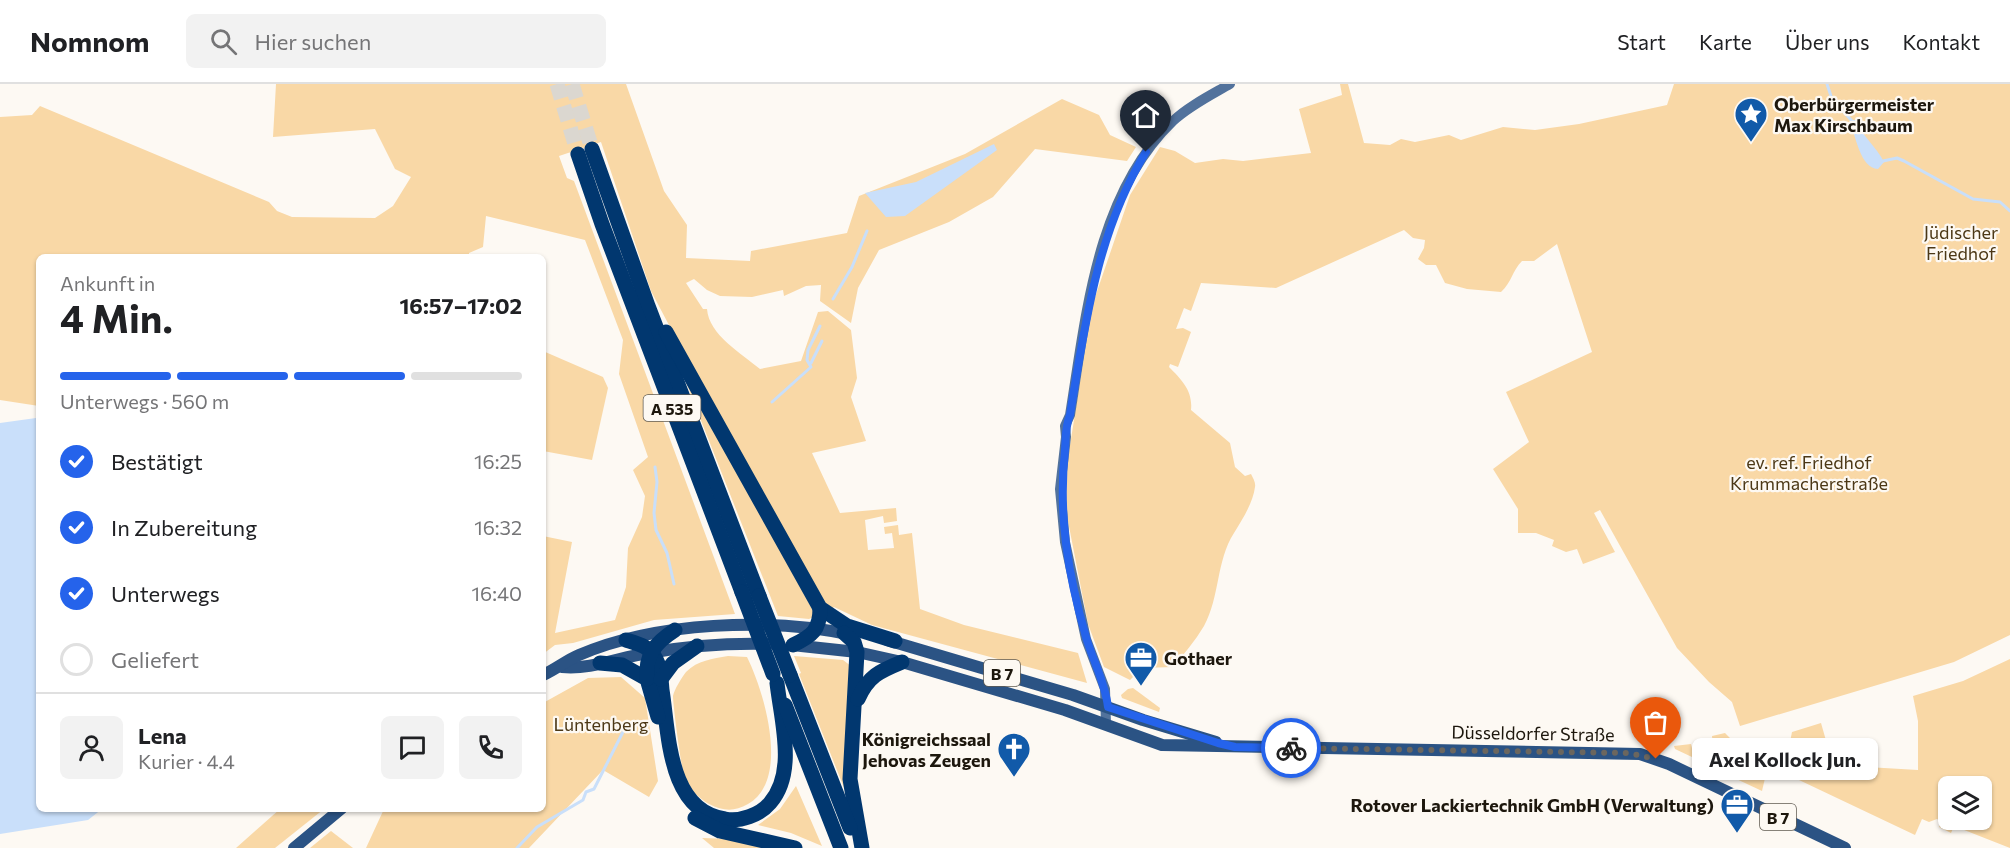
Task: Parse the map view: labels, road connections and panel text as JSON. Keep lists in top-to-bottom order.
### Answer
{
  "streets": {
    "highway": ["A 535"],
    "main road": ["B 7", "Düsseldorfer Straße"]
  },
  "parks": ["Jüdischer Friedhof", "ev. ref. Friedhof Krummacherstraße", "Lüntenberg"],
  "places": {
    "place": ["Oberbürgermeister Max Kirschbaum"],
    "office": ["Gothaer", "Rotover Lackiertechnik GmbH (Verwaltung)"],
    "other": ["Axel Kollock Jun."],
    "church": ["Königreichssaal Jehovas Zeugen"]
  },
  "page": {
    "header": "Nomnom",
    "search": "Hier suchen",
    "nav": [
      "Start",
      "Karte",
      "Über uns",
      "Kontakt"
    ],
    "heading": ["4 Min.", "Ankunft in", "16:57–17:02"],
    "panel": ["Lena", "Kurier · 4.4"],
    "bar": "Unterwegs · 560 m",
    "list": [
      ["Bestätigt", "16:25"],
      ["In Zubereitung", "16:32"],
      ["Unterwegs", "16:40"],
      "Geliefert"
    ],
    "bubble": "Axel Kollock Jun."
  }
}
